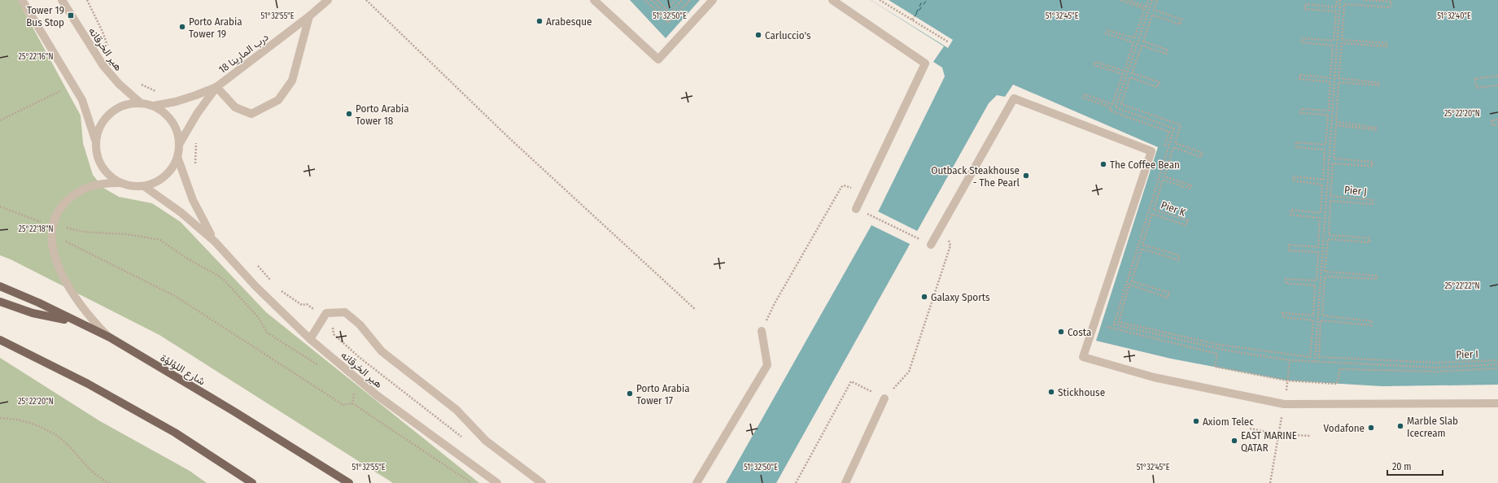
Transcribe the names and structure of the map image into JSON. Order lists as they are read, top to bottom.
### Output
{
  "streets": {
    "main road": ["شارع اللؤلؤة"],
    "street": ["هير الخرقانه", "درب المارينا 18"],
    "path": ["Pier J", "Pier K", "Pier I"]
  },
  "crossings": [
    ["هير الخرقانه", "درب المارينا 18"],
    ["Pier J", "Pier I"]
  ],
  "places": {
    "transit": ["Tower 19 Bus Stop"],
    "other": [
      "Arabesque",
      "Porto Arabia Tower 19",
      "Carluccio's",
      "Porto Arabia Tower 18",
      "The Coffee Bean",
      "Outback Steakhouse - The Pearl",
      "Galaxy Sports",
      "Costa",
      "Stickhouse",
      "Porto Arabia Tower 17",
      "Axiom Telec",
      "Marble Slab Icecream",
      "Vodafone",
      "EAST MARINE QATAR"
    ]
  },
  "scale_bar": "20 m",
  "coordinates": [
    "51°32'55\"E",
    "51°32'50\"E",
    "51°32'45\"E",
    "51°32'40\"E",
    "25°22'16\"N",
    "25°22'20\"N",
    "25°22'18\"N",
    "25°22'22\"N"
  ]
}
